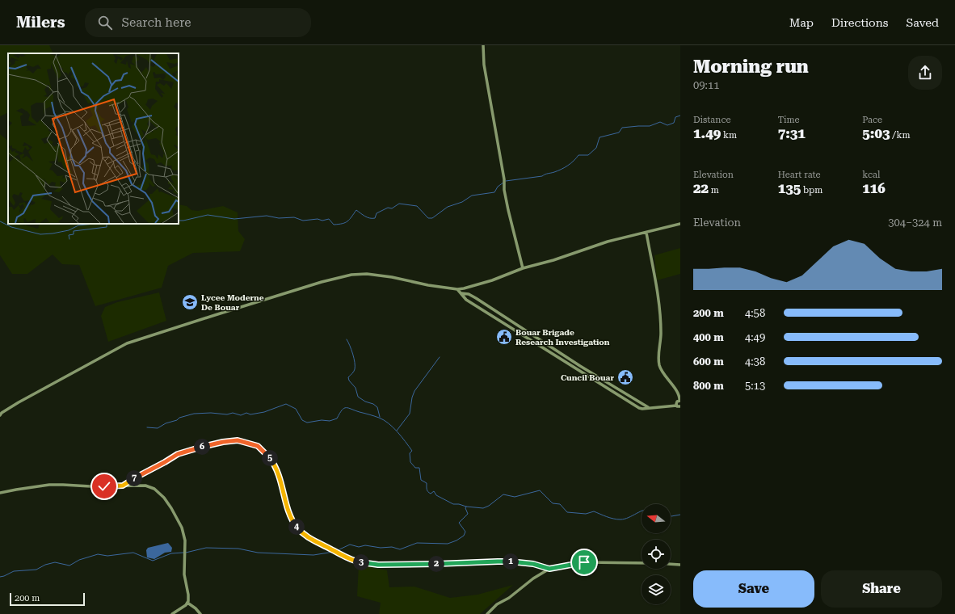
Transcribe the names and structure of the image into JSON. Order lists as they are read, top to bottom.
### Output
{
  "places": {
    "school or university": ["Lycee Moderne De Bouar"],
    "public building": ["Bouar Brigade Research Investigation", "Cuncil Bouar"]
  },
  "scale_bar": "200 m",
  "north": "left",
  "page": {
    "header": "Milers",
    "search": "Search here",
    "nav": ["Map", "Directions", "Saved"],
    "heading": ["Morning run", "09:11"],
    "stats": [
      ["Distance", "1.49 km"],
      ["Time", "7:31"],
      ["Pace", "5:03 /km"],
      ["Elevation", "22 m"],
      ["Heart rate", "135 bpm"],
      ["kcal", "116"]
    ],
    "chart": ["Elevation", "304–324 m"],
    "list": [
      {
        "name": "200 m",
        "note": "4:58"
      },
      {
        "name": "400 m",
        "note": "4:49"
      },
      {
        "name": "600 m",
        "note": "4:38"
      },
      {
        "name": "800 m",
        "note": "5:13"
      }
    ],
    "pins": [
      "6",
      "5",
      "7",
      "4",
      "1",
      "3",
      "2"
    ],
    "buttons": ["Save", "Share"],
    "scale": "200 m"
  }
}
